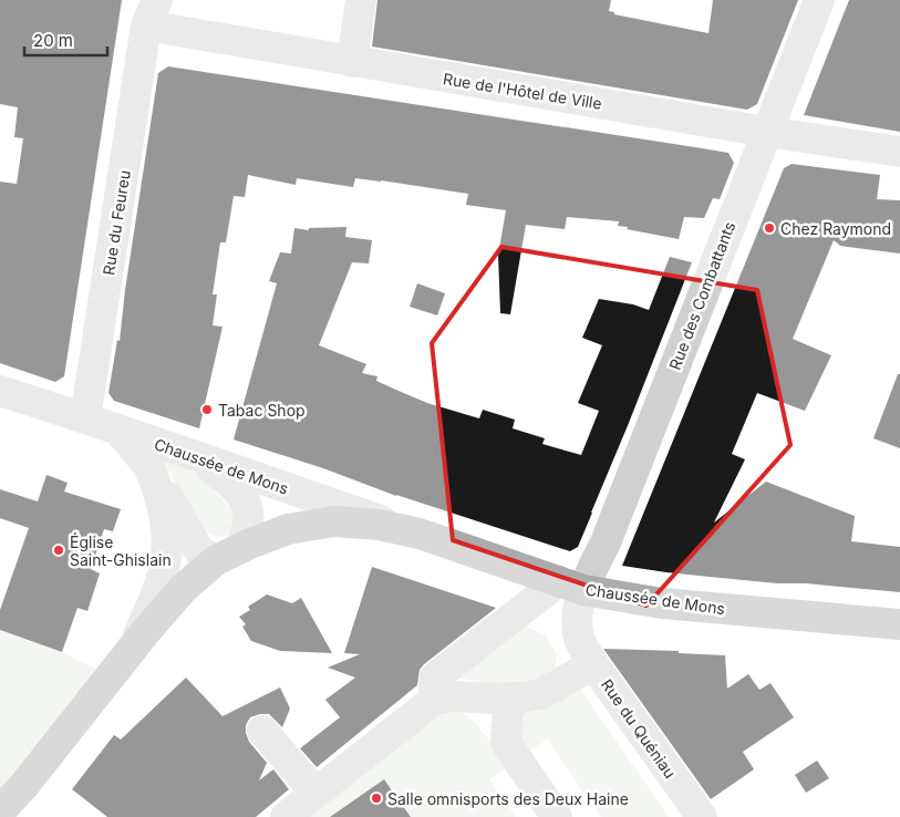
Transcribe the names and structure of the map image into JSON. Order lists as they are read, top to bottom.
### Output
{
  "streets": {
    "main road": ["Chaussée de Mons"],
    "street": [
      "Rue de l'Hôtel de Ville",
      "Rue du Feureu",
      "Rue des Combattants",
      "Rue du Quéniau"
    ]
  },
  "crossings": [
    ["Rue de l'Hôtel de Ville", "Rue du Feureu"],
    ["Rue de l'Hôtel de Ville", "Rue des Combattants"],
    ["Rue du Feureu", "Chaussée de Mons"],
    ["Rue des Combattants", "Chaussée de Mons"],
    ["Rue des Combattants", "Rue du Quéniau"]
  ],
  "places": [
    "Chez Raymond",
    "Tabac Shop",
    "Église Saint-Ghislain",
    "Salle omnisports des Deux Haine"
  ],
  "scale_bar": "20 m"
}
